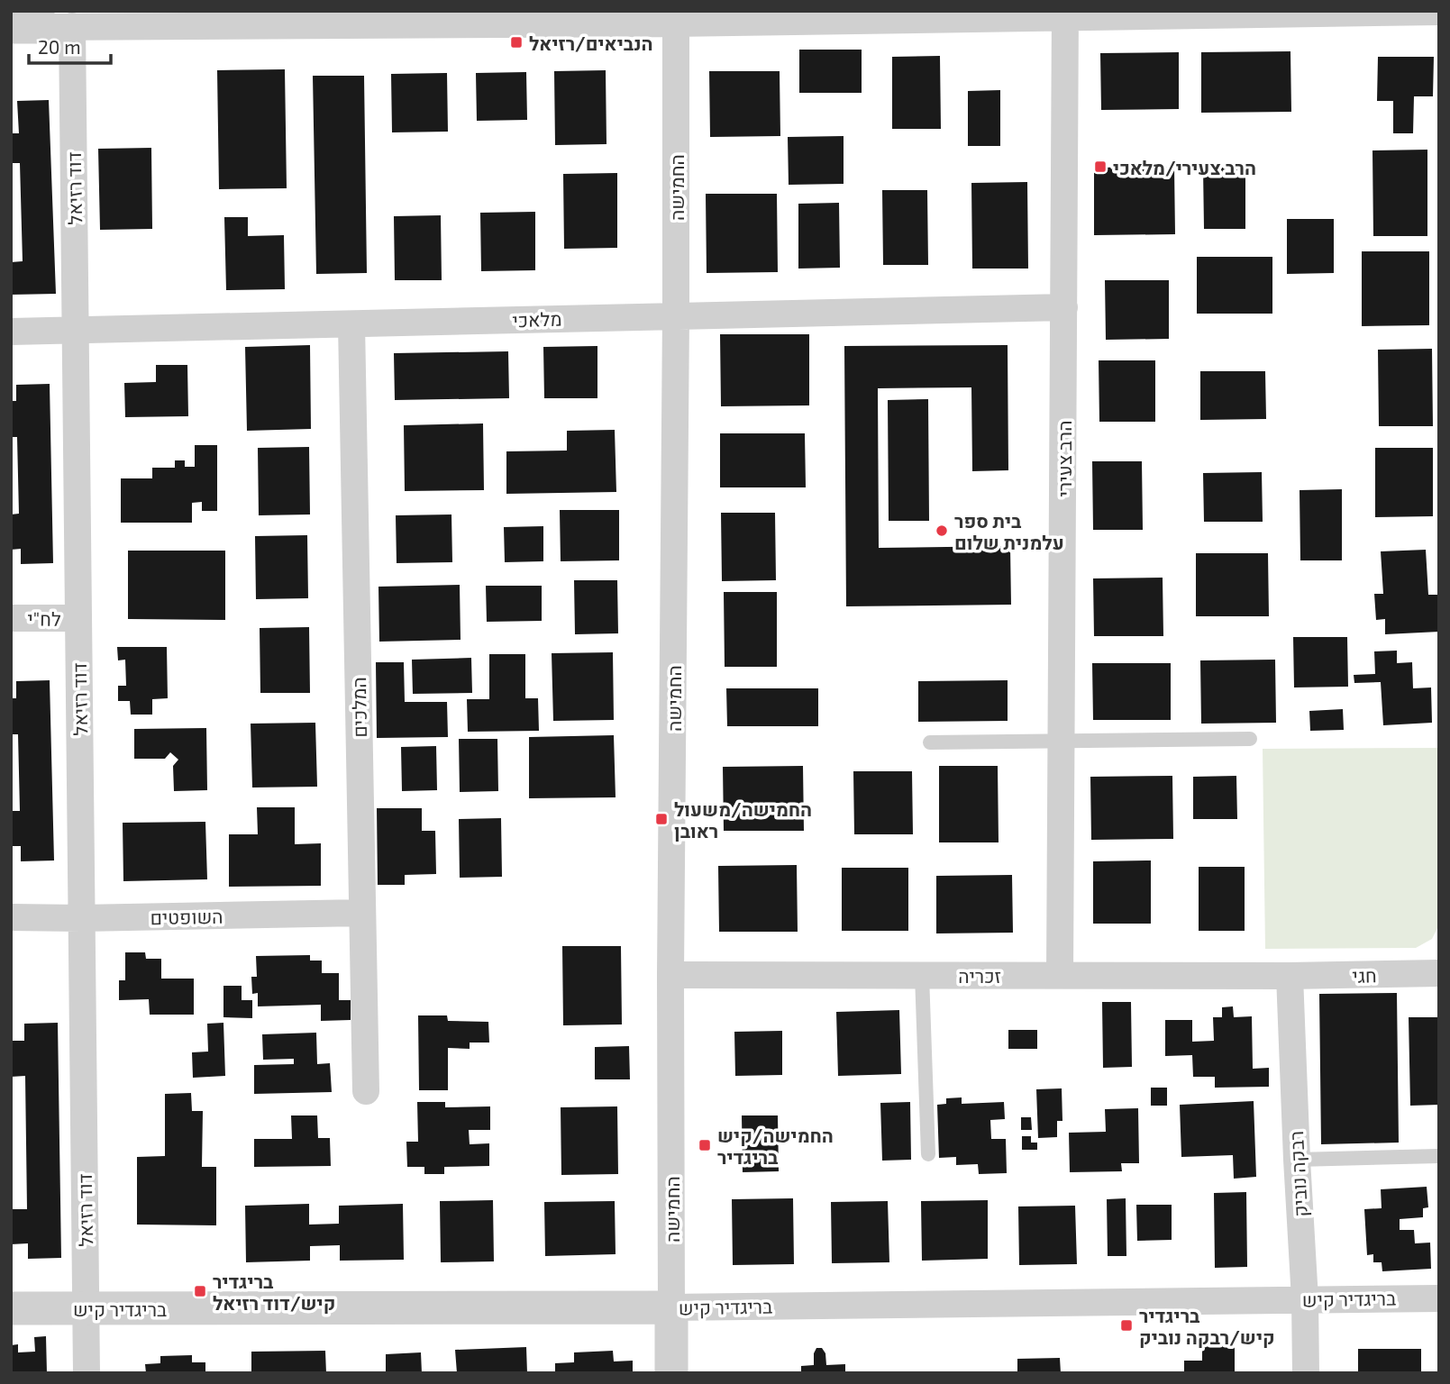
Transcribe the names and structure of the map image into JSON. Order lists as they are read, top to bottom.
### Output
{
  "streets": {
    "street": [
      "החמישה",
      "דוד רזיאל",
      "מלאכי",
      "הרב צעירי",
      "לח\"י",
      "המלכים",
      "השופטים",
      "זכריה",
      "חגי",
      "רבקה נוביק",
      "בריגדיר קיש"
    ]
  },
  "crossings": [
    ["החמישה", "מלאכי"],
    ["החמישה", "זכריה"],
    ["החמישה", "בריגדיר קיש"],
    ["דוד רזיאל", "מלאכי"],
    ["דוד רזיאל", "לח\"י"],
    ["דוד רזיאל", "השופטים"],
    ["דוד רזיאל", "בריגדיר קיש"],
    ["מלאכי", "הרב צעירי"],
    ["מלאכי", "המלכים"],
    ["הרב צעירי", "זכריה"],
    ["המלכים", "השופטים"],
    ["זכריה", "חגי"],
    ["זכריה", "רבקה נוביק"],
    ["חגי", "רבקה נוביק"],
    ["רבקה נוביק", "בריגדיר קיש"]
  ],
  "places": {
    "transit": [
      "הנביאים/רזיאל",
      "הרב צעירי/מלאכי",
      "החמישה/משעול ראובן",
      "החמישה/קיש בריגדיר",
      "בריגדיר קיש/דוד רזיאל",
      "בריגדיר קיש/רבקה נוביק"
    ],
    "other": ["בית ספר עלמנית שלום"]
  },
  "scale_bar": "20 m"
}
